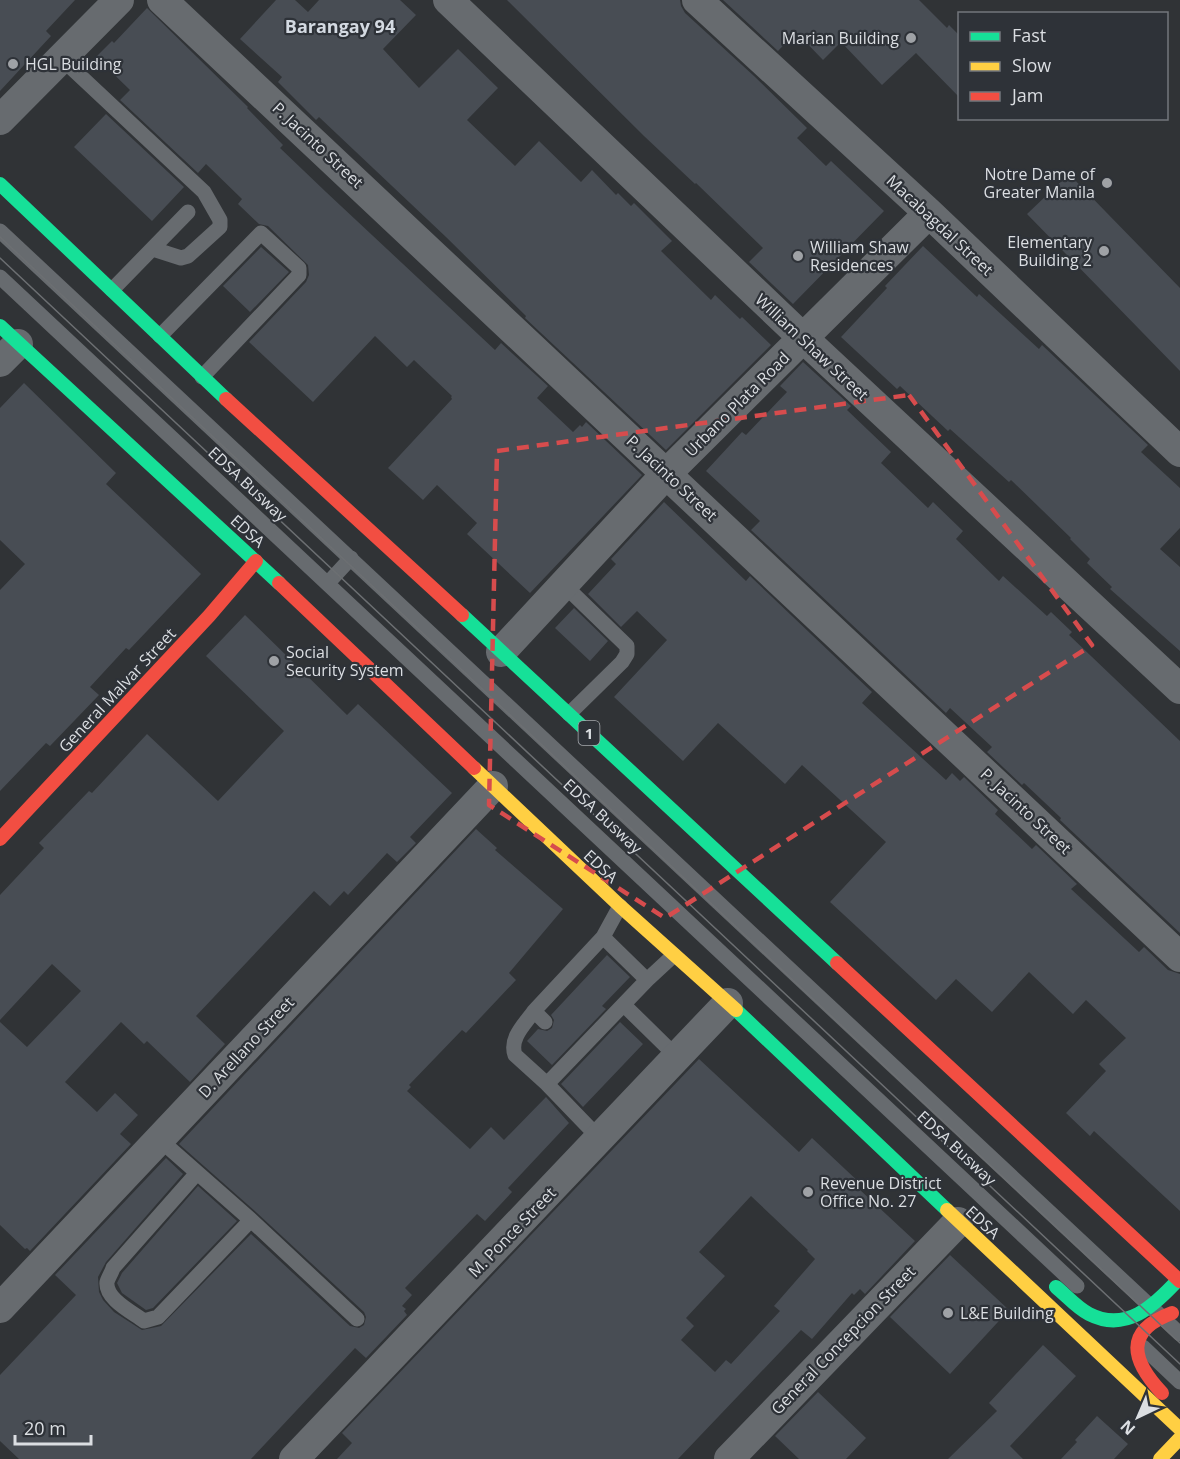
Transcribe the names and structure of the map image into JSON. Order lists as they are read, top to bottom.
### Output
{
  "streets": {
    "main road": ["EDSA", "General Malvar Street", "1"],
    "street": [
      "P. Jacinto Street",
      "Macabagdal Street",
      "William Shaw Street",
      "Urbano Plata Road",
      "D. Arellano Street",
      "M. Ponce Street",
      "General Concepcion Street"
    ],
    "lane": ["EDSA Busway"]
  },
  "crossings": [
    ["P. Jacinto Street", "Urbano Plata Road"],
    ["Macabagdal Street", "Urbano Plata Road"],
    ["William Shaw Street", "Urbano Plata Road"],
    ["Urbano Plata Road", "1"],
    ["EDSA", "General Malvar Street"],
    ["EDSA", "D. Arellano Street"],
    ["EDSA", "M. Ponce Street"],
    ["EDSA", "General Concepcion Street"]
  ],
  "districts": ["Barangay 94"],
  "places": [
    "Marian Building",
    "HGL Building",
    "Notre Dame of Greater Manila",
    "Elementary Building 2",
    "William Shaw Residences",
    "Social Security System",
    "Revenue District Office No. 27",
    "L&E Building"
  ],
  "legend": ["Fast", "Slow", "Jam"],
  "scale_bar": "20 m",
  "north": "bottom left"
}
